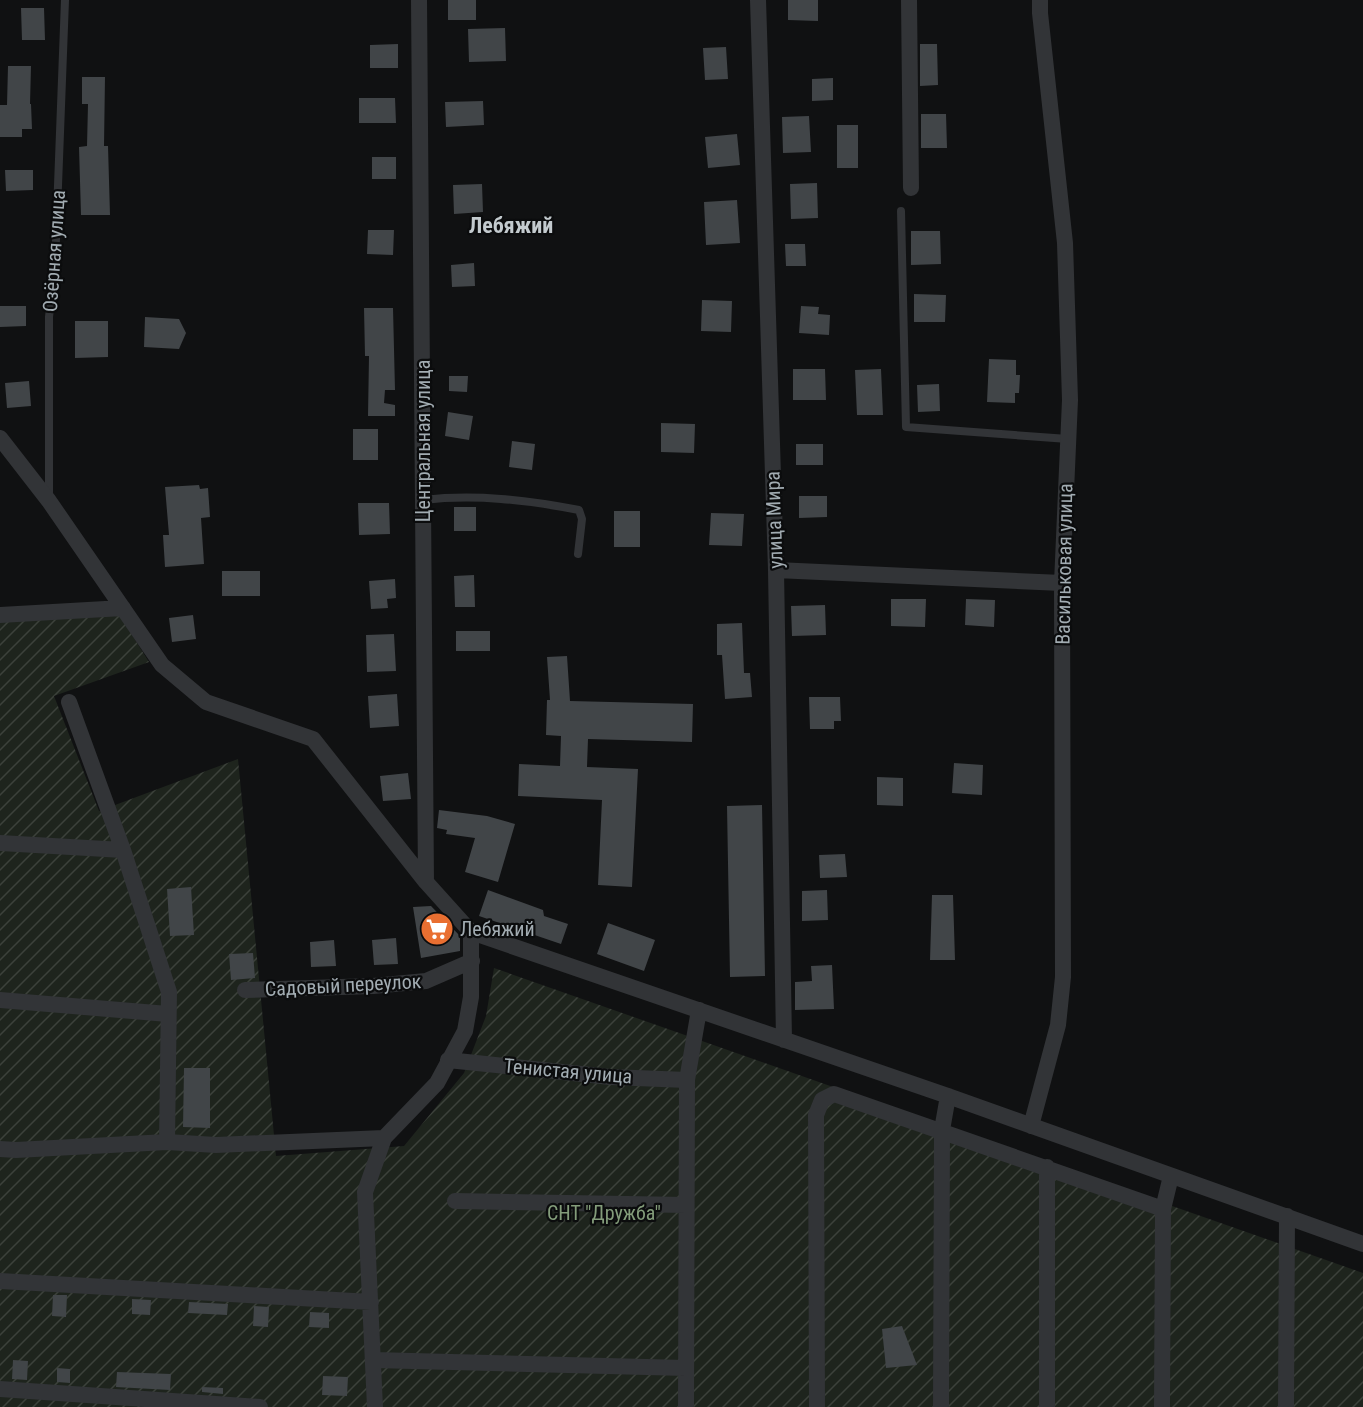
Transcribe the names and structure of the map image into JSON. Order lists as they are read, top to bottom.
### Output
{
  "streets": {
    "street": [
      "Центральная улица",
      "улица Мира",
      "Васильковая улица",
      "Садовый переулок",
      "Тенистая улица"
    ],
    "lane": ["Озёрная улица"]
  },
  "districts": ["Лебяжий"],
  "parks": ["СНТ \"Дружба\""],
  "places": {
    "supermarket": ["Лебяжий"]
  }
}
